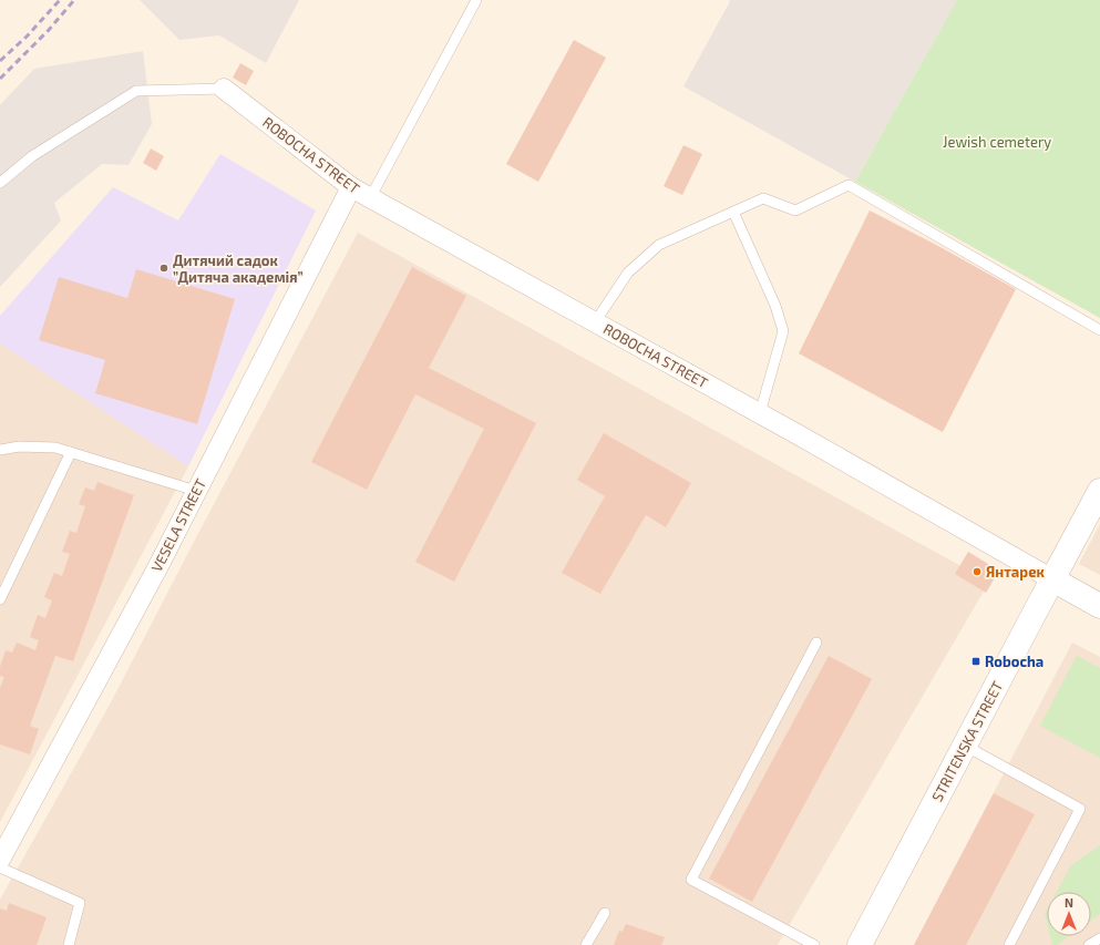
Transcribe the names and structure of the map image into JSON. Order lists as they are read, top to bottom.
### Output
{
  "streets": {
    "main road": ["ROBOCHA STREET", "STRITENSKA STREET"],
    "street": ["VESELA STREET"]
  },
  "crossings": [
    ["ROBOCHA STREET", "VESELA STREET"],
    ["ROBOCHA STREET", "STRITENSKA STREET"]
  ],
  "parks": ["Jewish cemetery"],
  "places": {
    "other": ["Дитячий садок ”Дитяча академія”", "Янтарек"],
    "transit": ["Robocha"]
  },
  "north": "top"
}
